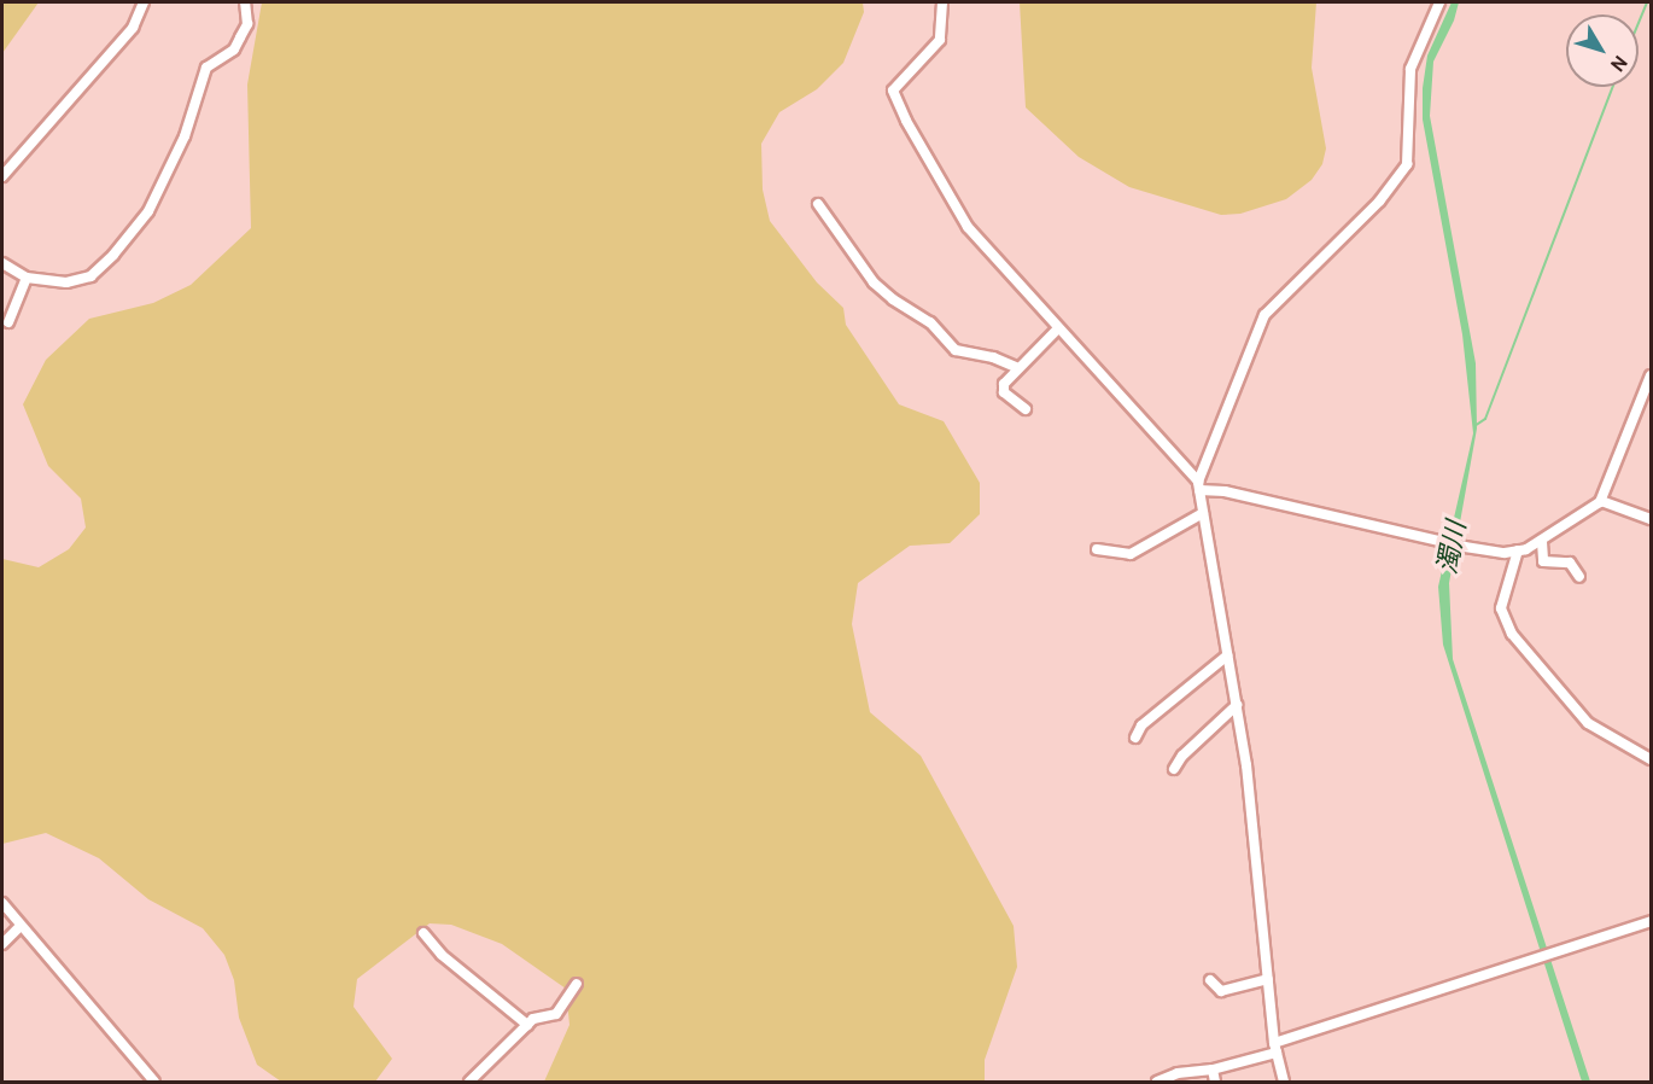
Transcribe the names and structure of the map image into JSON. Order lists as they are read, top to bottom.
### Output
{
  "water": ["濁川"],
  "north": "bottom right"
}
